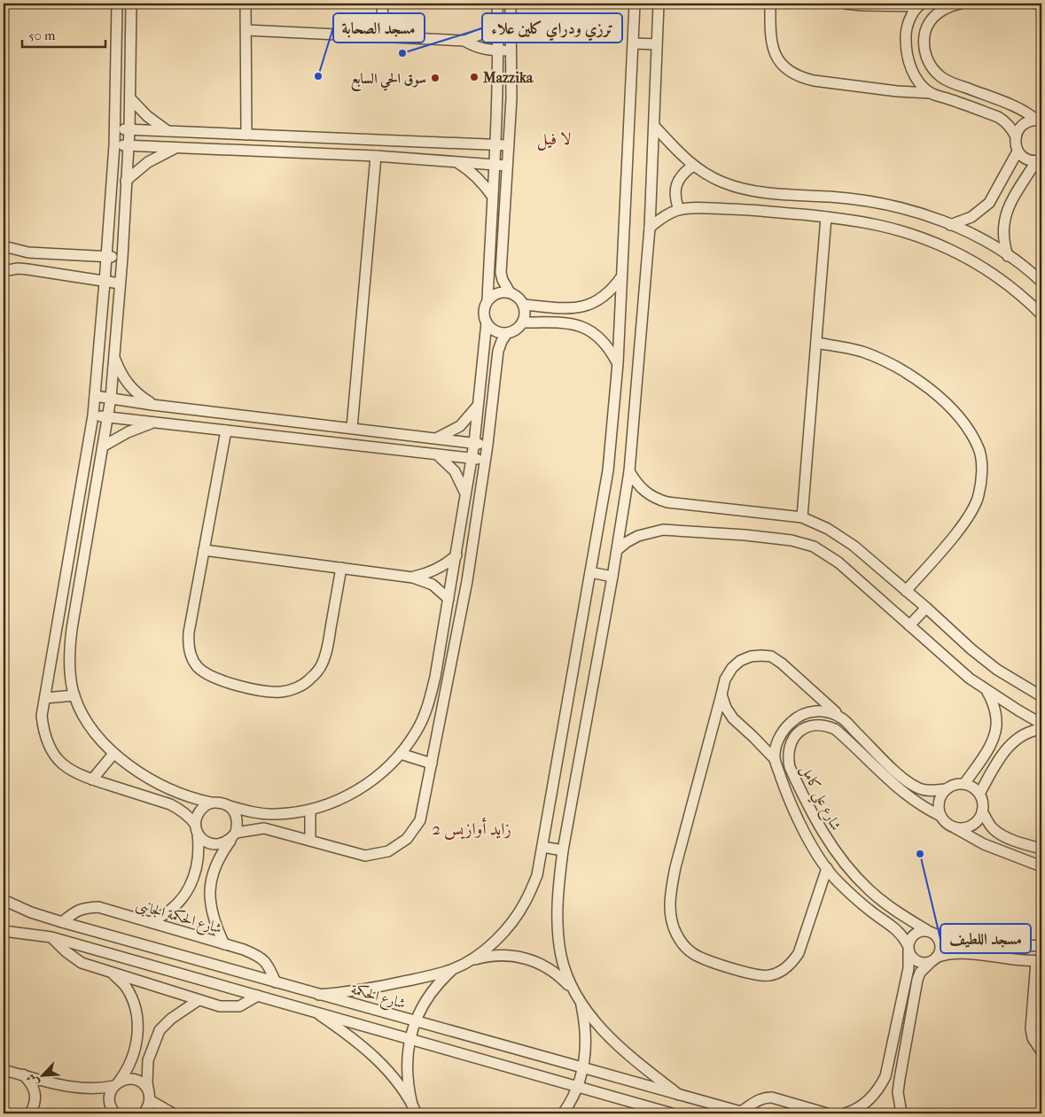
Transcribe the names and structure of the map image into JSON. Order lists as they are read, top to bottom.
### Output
{
  "streets": {
    "street": ["شارع علي كامل", "شارع الحكمة الجانبى", "شارع الحكمة"]
  },
  "crossings": [
    ["شارع الحكمة الجانبى", "شارع الحكمة"]
  ],
  "districts": ["لا فيل", "زايد أوازيس 2"],
  "places": [
    "ترزي ودراي كلين علاء",
    "مسجد الصحابة",
    "Mazzika",
    "سوق الحي السابع",
    "مسجد اللطيف"
  ],
  "scale_bar": "50 m",
  "north": "bottom left"
}
